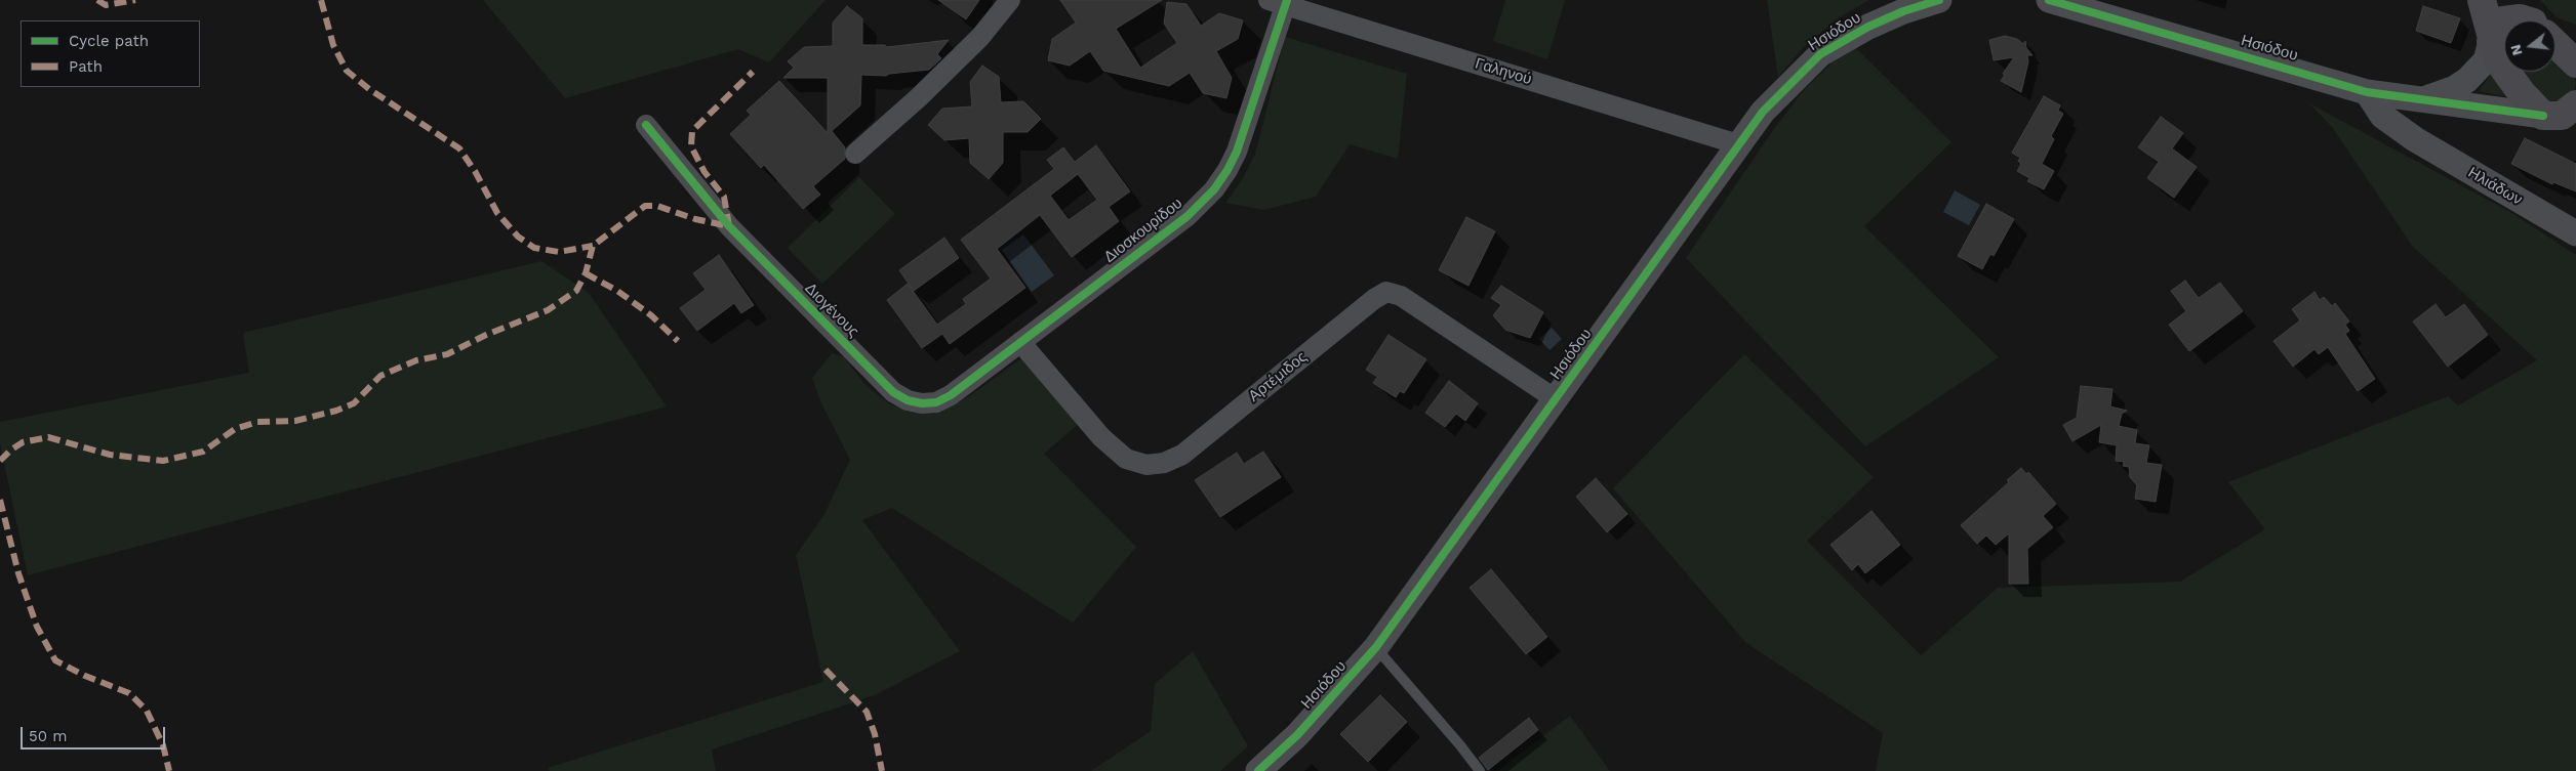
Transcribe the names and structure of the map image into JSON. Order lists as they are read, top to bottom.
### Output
{
  "streets": {
    "street": [
      "Ησιόδου",
      "Γαληνού",
      "Ηλιάδων",
      "Διοσκουρίδου",
      "Διογένους",
      "Αρτέμιδος"
    ]
  },
  "crossings": [
    ["Ησιόδου", "Γαληνού"],
    ["Ησιόδου", "Ηλιάδων"],
    ["Ησιόδου", "Αρτέμιδος"],
    ["Γαληνού", "Διοσκουρίδου"],
    ["Διοσκουρίδου", "Διογένους"],
    ["Διοσκουρίδου", "Αρτέμιδος"]
  ],
  "legend": ["Cycle path", "Path"],
  "scale_bar": "50 m",
  "north": "left"
}
